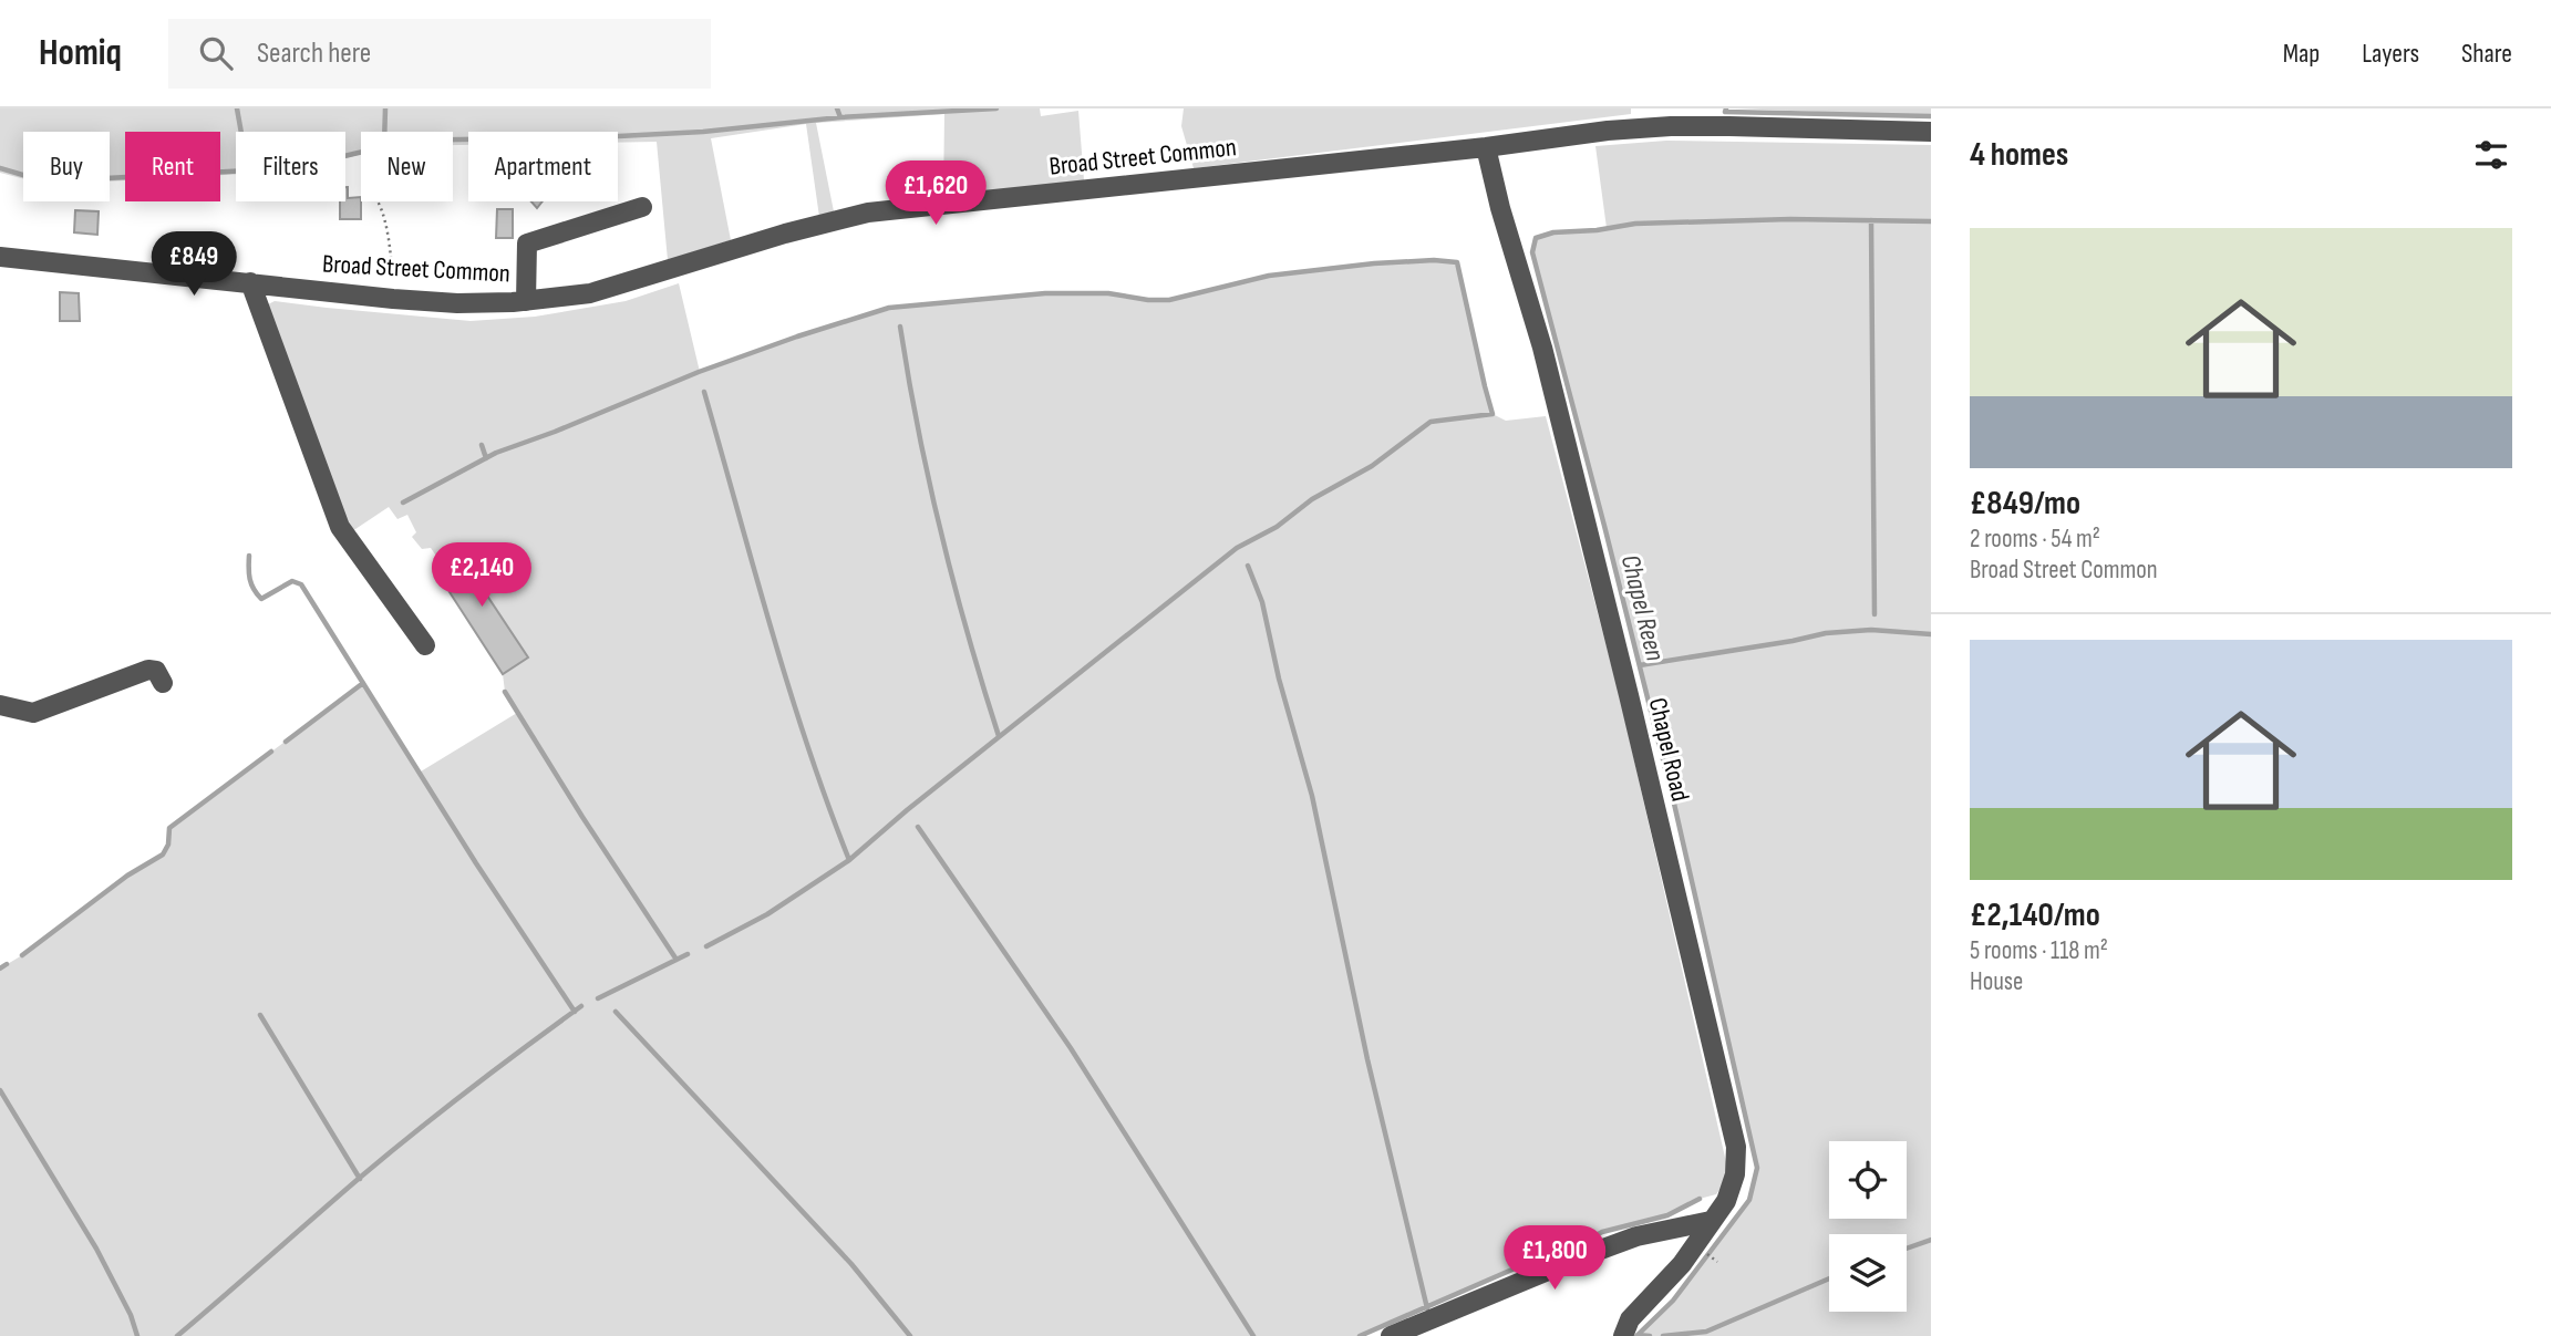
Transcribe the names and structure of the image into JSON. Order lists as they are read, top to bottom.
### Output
{
  "streets": {
    "street": ["Broad Street Common", "Chapel Road"]
  },
  "crossings": [
    ["Broad Street Common", "Chapel Road"]
  ],
  "water": ["Chapel Reen"],
  "page": {
    "header": "Homiq",
    "search": "Search here",
    "nav": ["Map", "Layers", "Share"],
    "heading": "4 homes",
    "chip": [
      "Buy",
      "Rent",
      "Filters",
      "New",
      "Apartment"
    ],
    "price": [
      "£1,620",
      "£849",
      "£2,140",
      "£1,800"
    ],
    "list": [
      {
        "name": "£849/mo",
        "note": "2 rooms · 54 m² · Broad Street Common"
      },
      {
        "name": "£2,140/mo",
        "note": "5 rooms · 118 m² · House"
      }
    ]
  }
}
